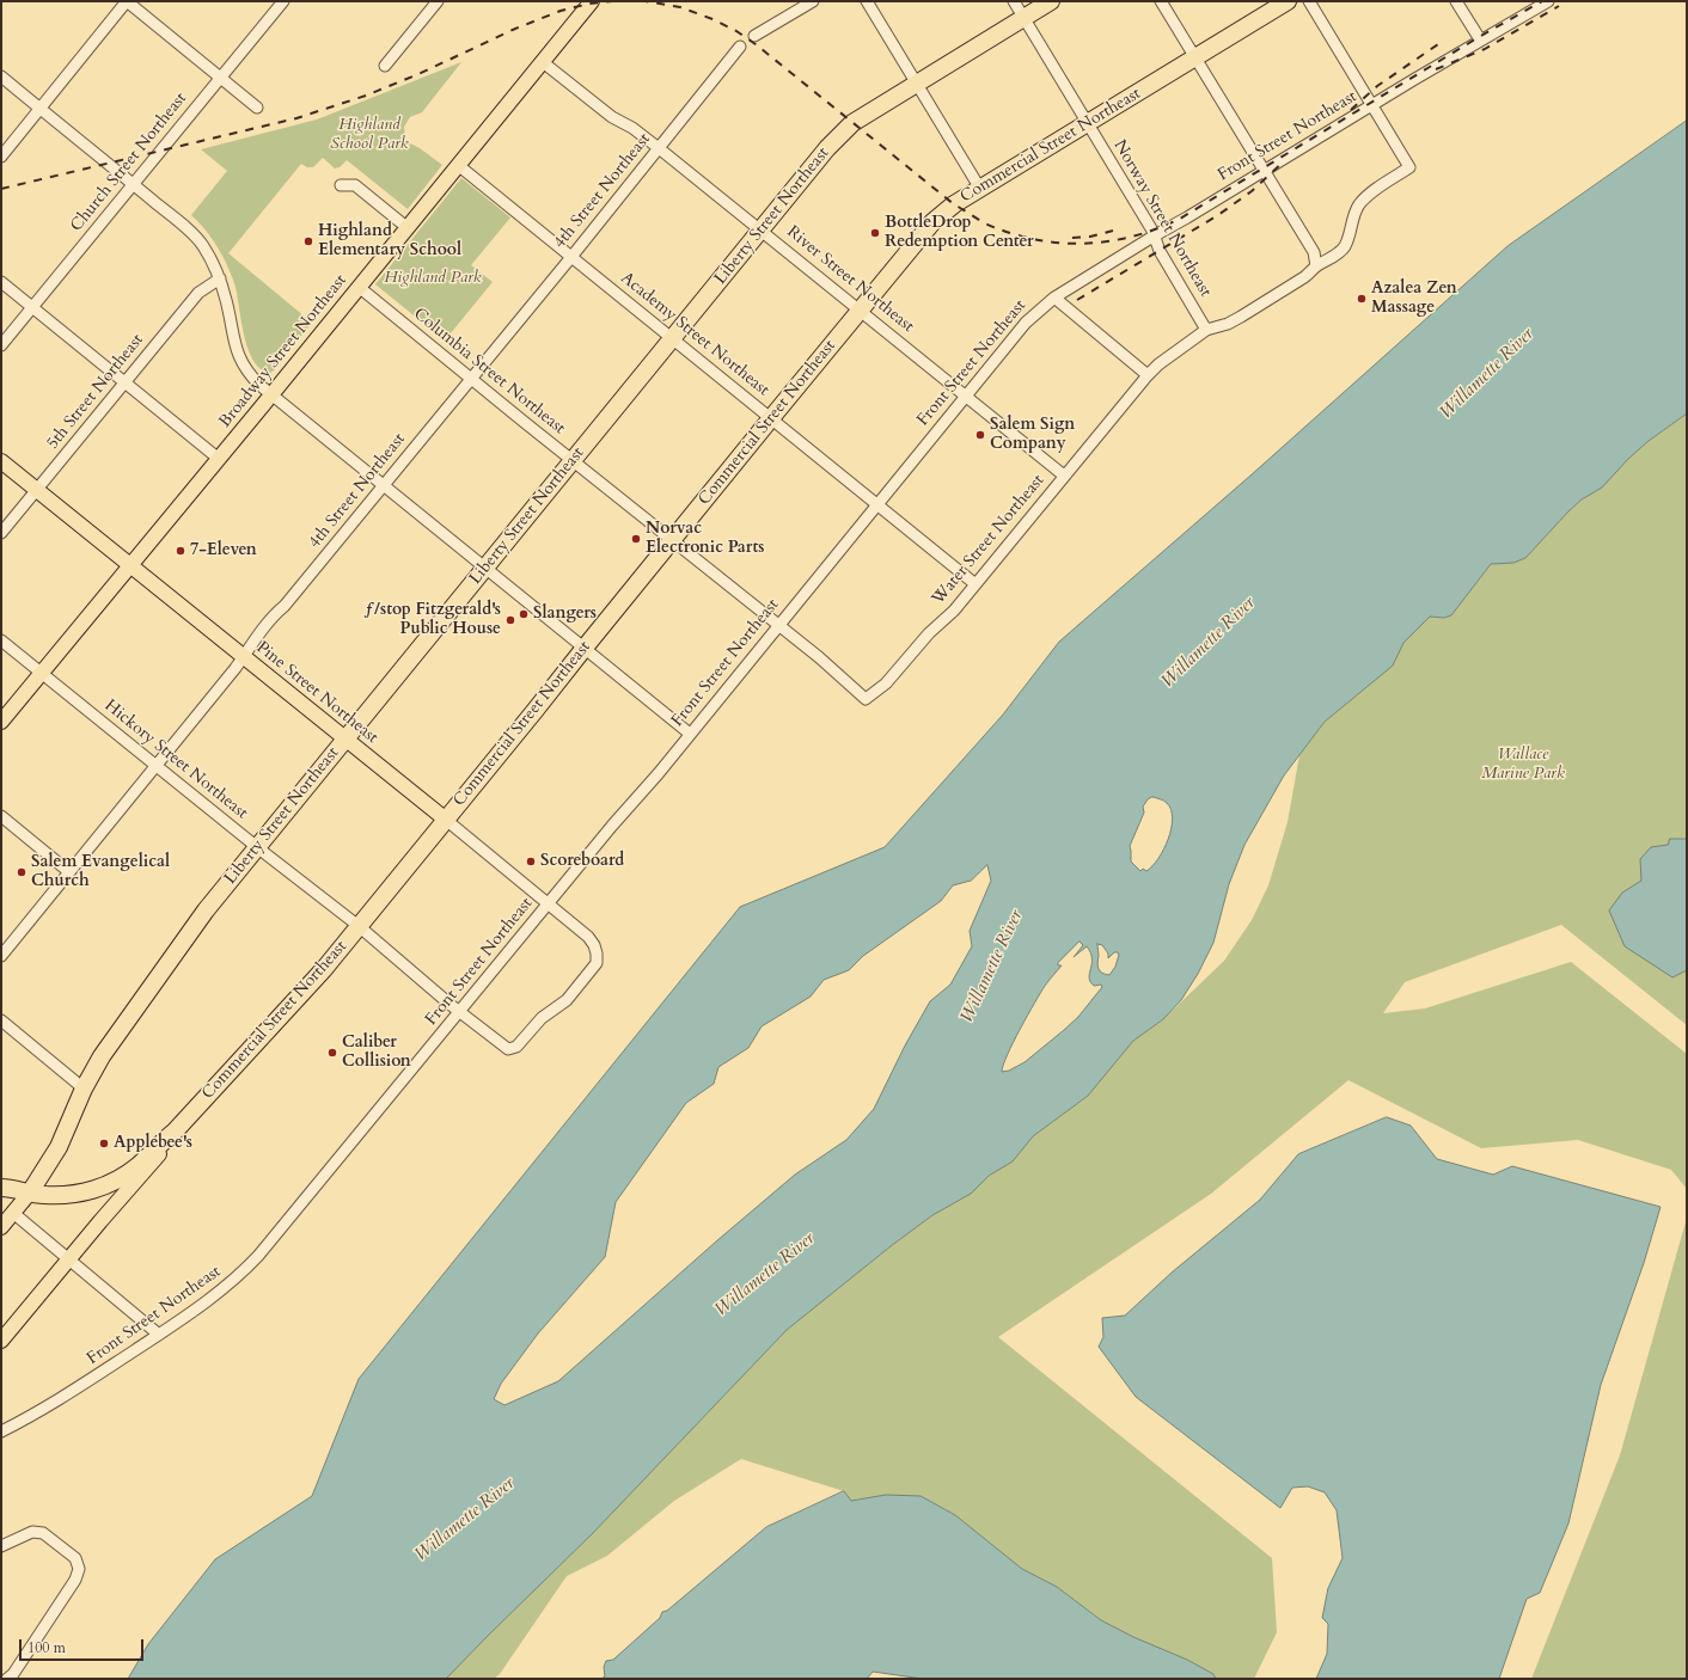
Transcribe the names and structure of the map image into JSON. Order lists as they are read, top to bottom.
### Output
{
  "streets": {
    "highway": ["Commercial Street Northeast", "Liberty Street Northeast"],
    "main road": ["Broadway Street Northeast", "Pine Street Northeast"],
    "street": [
      "Front Street Northeast",
      "Church Street Northeast",
      "4th Street Northeast",
      "Norway Street Northeast",
      "River Street Northeast",
      "Academy Street Northeast",
      "Columbia Street Northeast",
      "5th Street Northeast",
      "Water Street Northeast",
      "Hickory Street Northeast"
    ]
  },
  "crossings": [
    ["Front Street Northeast", "Norway Street Northeast"],
    ["Front Street Northeast", "River Street Northeast"],
    ["Front Street Northeast", "Academy Street Northeast"],
    ["Front Street Northeast", "Columbia Street Northeast"],
    ["Front Street Northeast", "Water Street Northeast"],
    ["Front Street Northeast", "Pine Street Northeast"],
    ["Front Street Northeast", "Hickory Street Northeast"],
    ["Commercial Street Northeast", "Norway Street Northeast"],
    ["Commercial Street Northeast", "River Street Northeast"],
    ["Commercial Street Northeast", "Academy Street Northeast"],
    ["Commercial Street Northeast", "Columbia Street Northeast"],
    ["Commercial Street Northeast", "Pine Street Northeast"],
    ["Commercial Street Northeast", "Hickory Street Northeast"],
    ["4th Street Northeast", "River Street Northeast"],
    ["4th Street Northeast", "Academy Street Northeast"],
    ["4th Street Northeast", "Columbia Street Northeast"],
    ["4th Street Northeast", "Pine Street Northeast"],
    ["4th Street Northeast", "Hickory Street Northeast"],
    ["Liberty Street Northeast", "Norway Street Northeast"],
    ["Liberty Street Northeast", "River Street Northeast"],
    ["Liberty Street Northeast", "Academy Street Northeast"],
    ["Liberty Street Northeast", "Columbia Street Northeast"],
    ["Liberty Street Northeast", "Pine Street Northeast"],
    ["Liberty Street Northeast", "Hickory Street Northeast"],
    ["Norway Street Northeast", "Water Street Northeast"],
    ["River Street Northeast", "Broadway Street Northeast"],
    ["River Street Northeast", "Water Street Northeast"],
    ["Academy Street Northeast", "Broadway Street Northeast"],
    ["Academy Street Northeast", "Water Street Northeast"],
    ["Broadway Street Northeast", "Columbia Street Northeast"],
    ["Broadway Street Northeast", "Pine Street Northeast"],
    ["Broadway Street Northeast", "Hickory Street Northeast"],
    ["Columbia Street Northeast", "Water Street Northeast"],
    ["5th Street Northeast", "Pine Street Northeast"],
    ["Pine Street Northeast", "Hickory Street Northeast"]
  ],
  "water": ["Willamette River"],
  "parks": ["Highland School Park", "Highland Park", "Wallace Marine Park"],
  "places": [
    "BottleDrop Redemption Center",
    "Highland Elementary School",
    "Azalea Zen Massage",
    "Salem Sign Company",
    "Norvac Electronic Parts",
    "7-Eleven",
    "Slangers",
    "ƒ/stop Fitzgerald's Public House",
    "Scoreboard",
    "Salem Evangelical Church",
    "Caliber Collision",
    "Applebee's"
  ],
  "scale_bar": "100 m"
}
